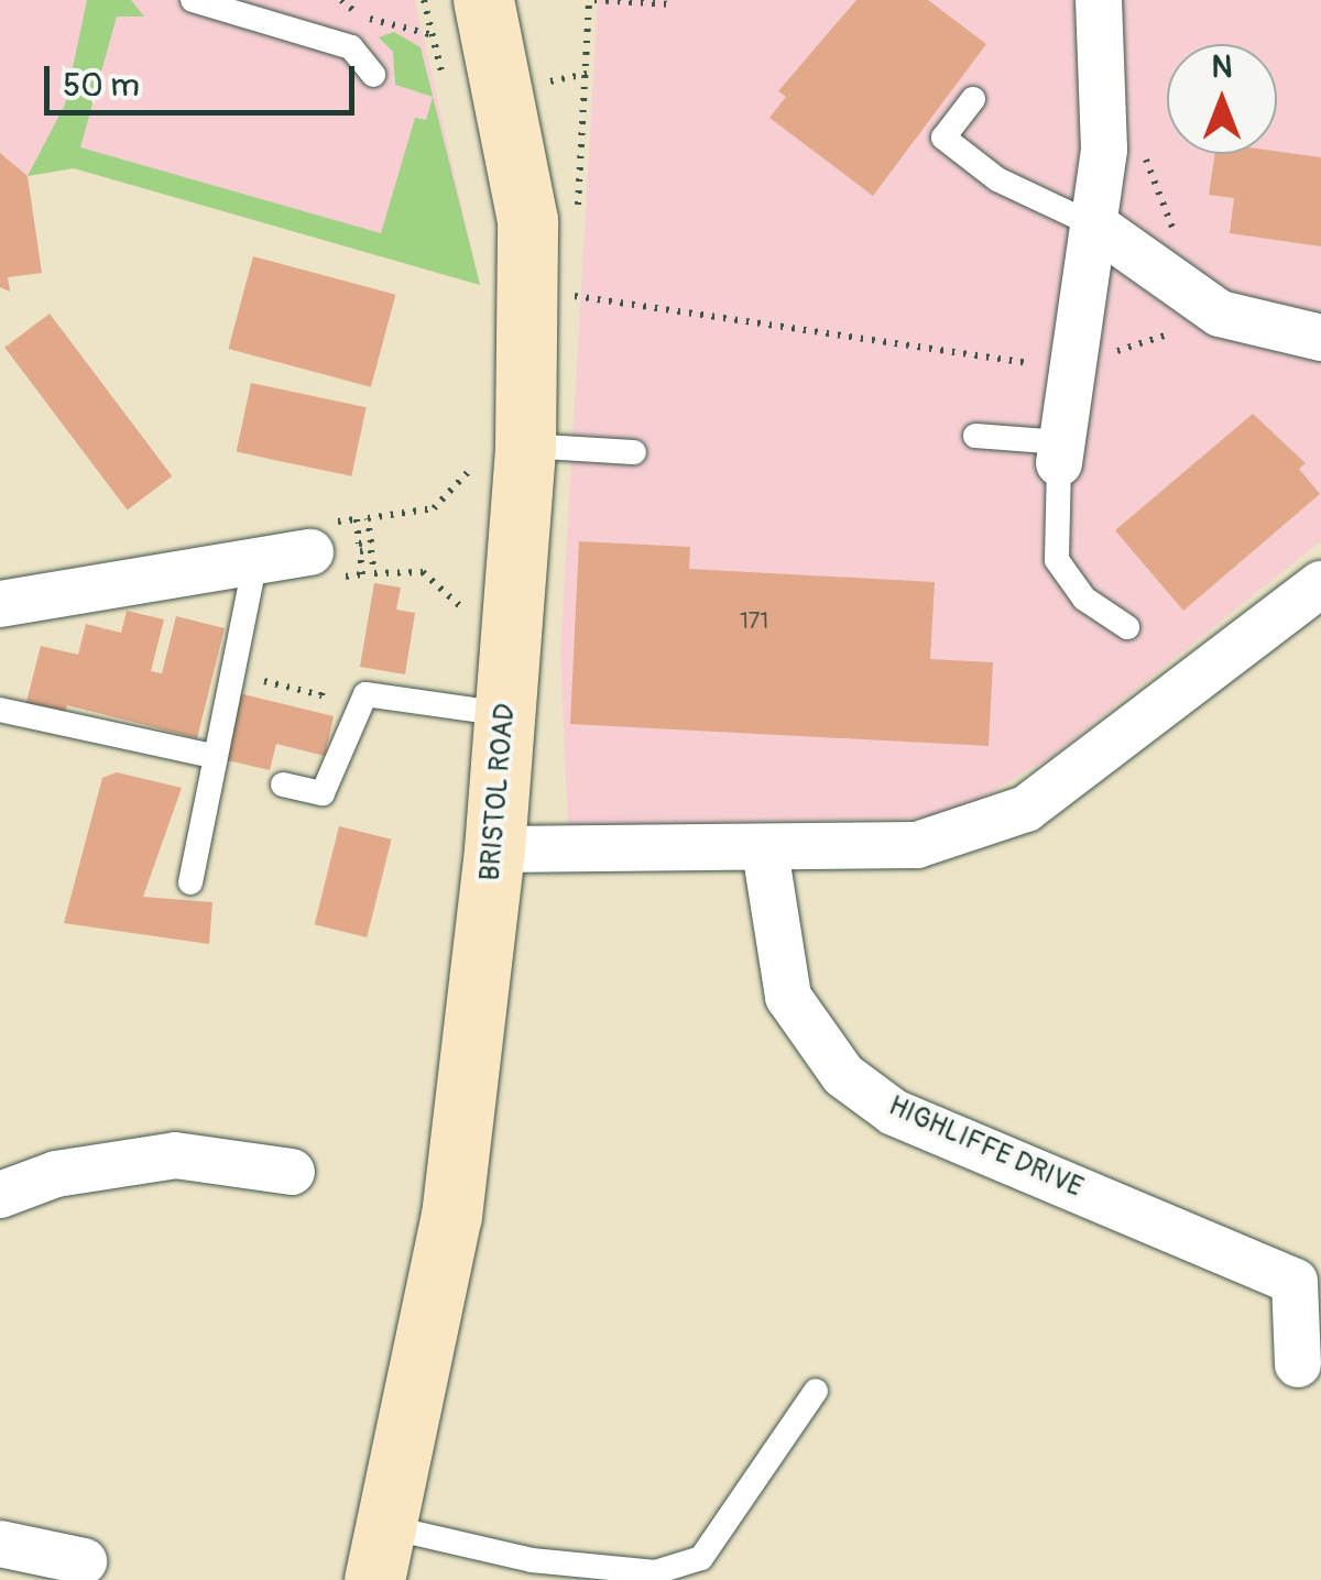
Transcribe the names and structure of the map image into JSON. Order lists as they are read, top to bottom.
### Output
{
  "streets": {
    "main road": ["BRISTOL ROAD"],
    "street": ["HIGHLIFFE DRIVE"]
  },
  "house_numbers": ["171"],
  "scale_bar": "50 m",
  "north": "top"
}
